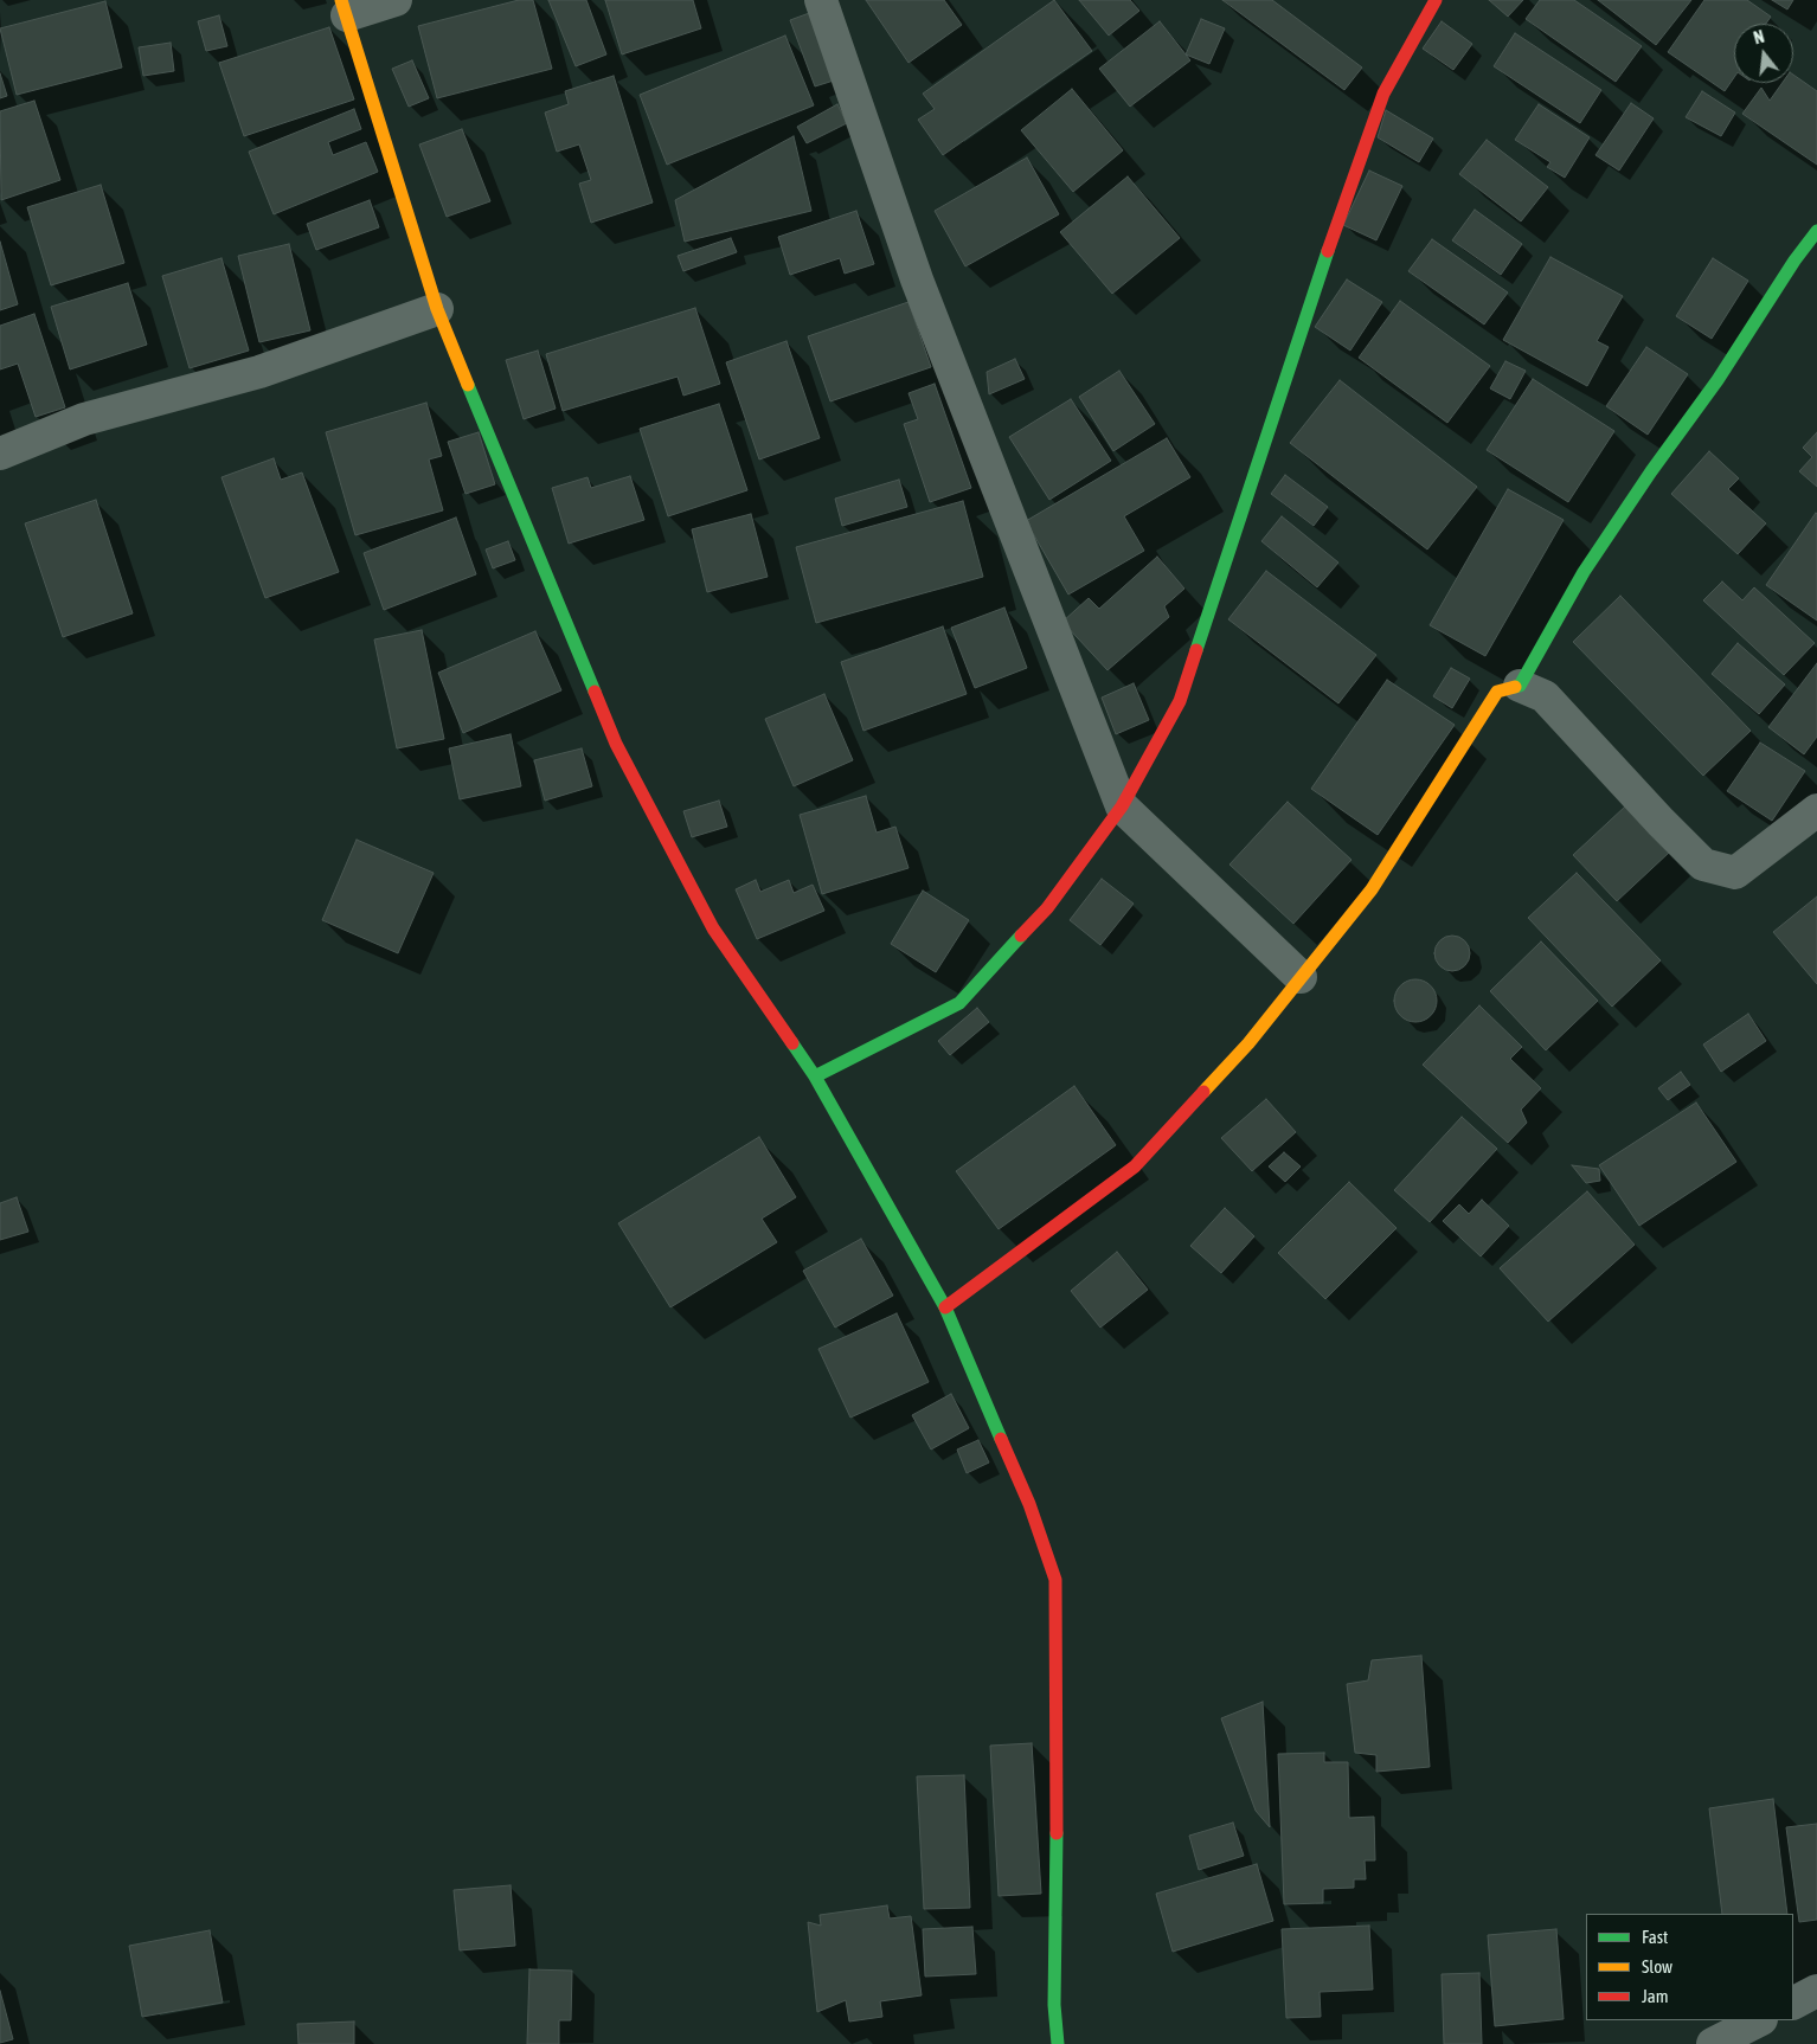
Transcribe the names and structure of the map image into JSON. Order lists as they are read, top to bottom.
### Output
{
  "legend": ["Fast", "Slow", "Jam"],
  "north": "top"
}
